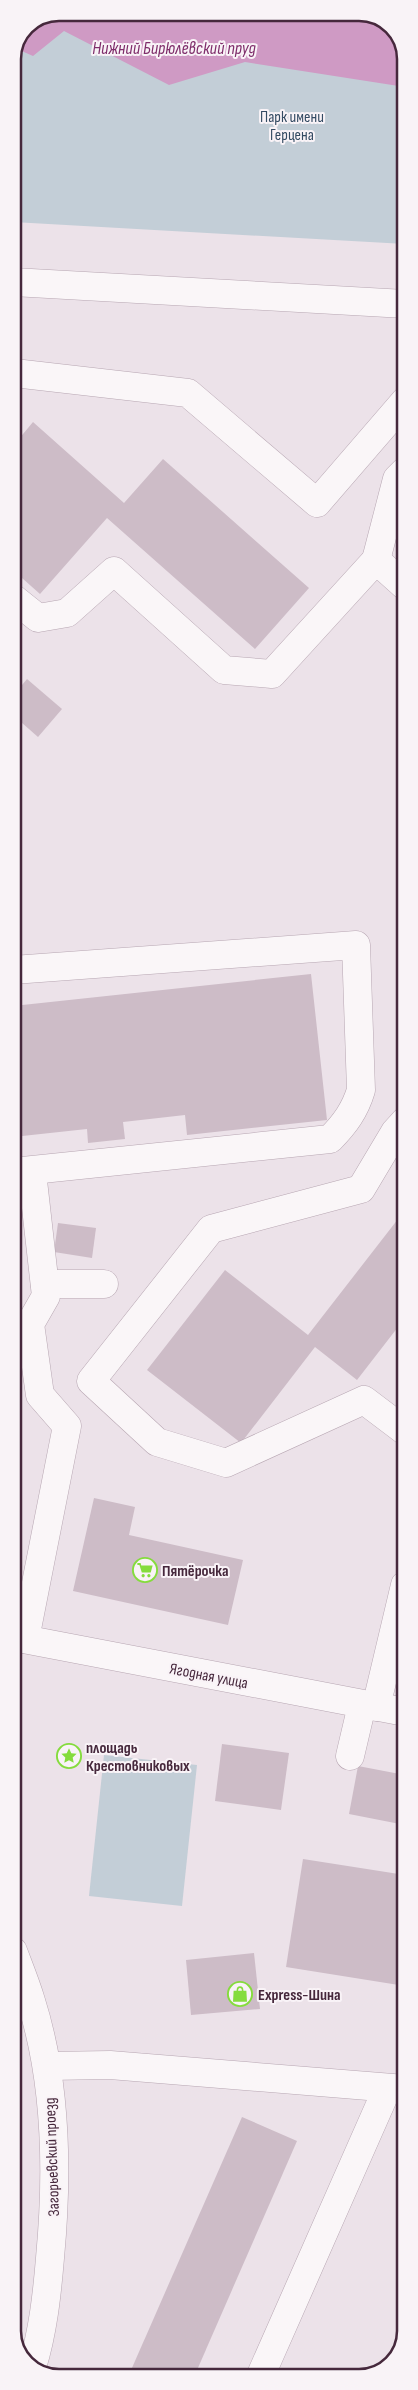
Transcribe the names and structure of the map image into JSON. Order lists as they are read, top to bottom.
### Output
{
  "streets": {
    "street": ["Ягодная улица", "Загорьевский проезд"]
  },
  "water": ["Нижний Бирюлёвский пруд"],
  "parks": ["Парк имени Герцена"],
  "places": {
    "supermarket": ["Пятёрочка"],
    "place": ["площадь Крестовниковых"],
    "shop": ["Express-Шина"]
  }
}
